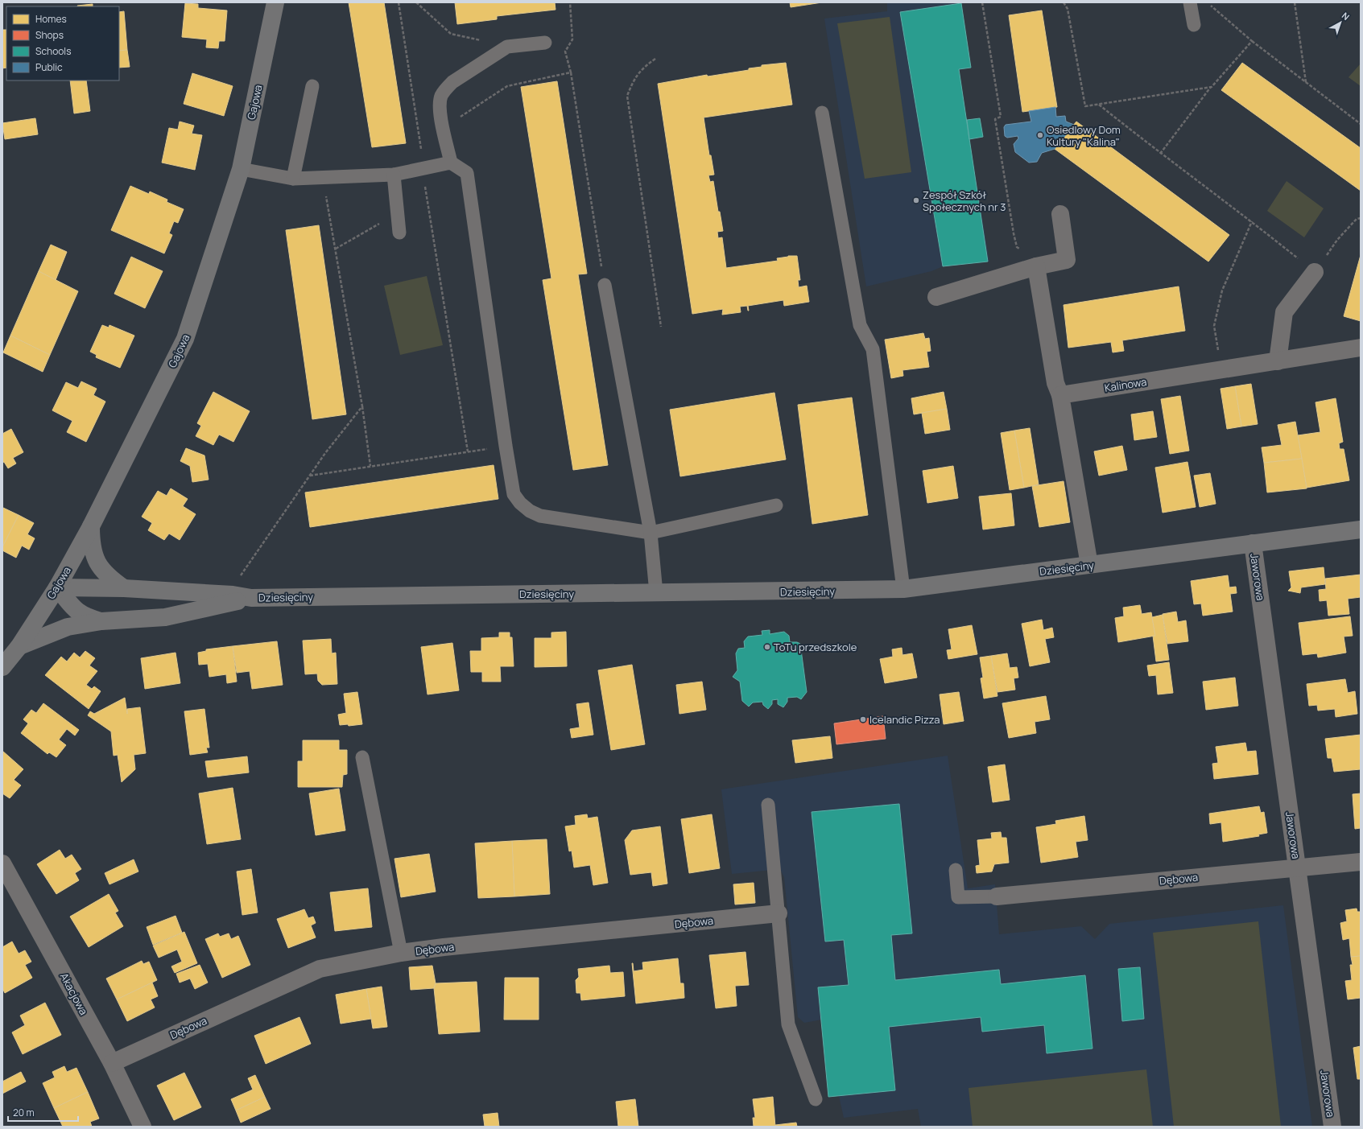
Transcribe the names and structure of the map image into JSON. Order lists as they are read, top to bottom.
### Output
{
  "streets": {
    "street": [
      "Gajowa",
      "Kalinowa",
      "Dziesięciny",
      "Jaworowa",
      "Dębowa",
      "Akacjowa"
    ]
  },
  "crossings": [
    ["Gajowa", "Dziesięciny"],
    ["Dziesięciny", "Jaworowa"],
    ["Jaworowa", "Dębowa"],
    ["Dębowa", "Akacjowa"]
  ],
  "places": [
    "Osiedlowy Dom Kultury \"Kalina\"",
    "Zespół Szkół Społecznych nr 3",
    "ToTu przedszkole",
    "Icelandic Pizza"
  ],
  "legend": [
    "Homes",
    "Shops",
    "Schools",
    "Public"
  ],
  "scale_bar": "20 m",
  "north": "top right"
}
